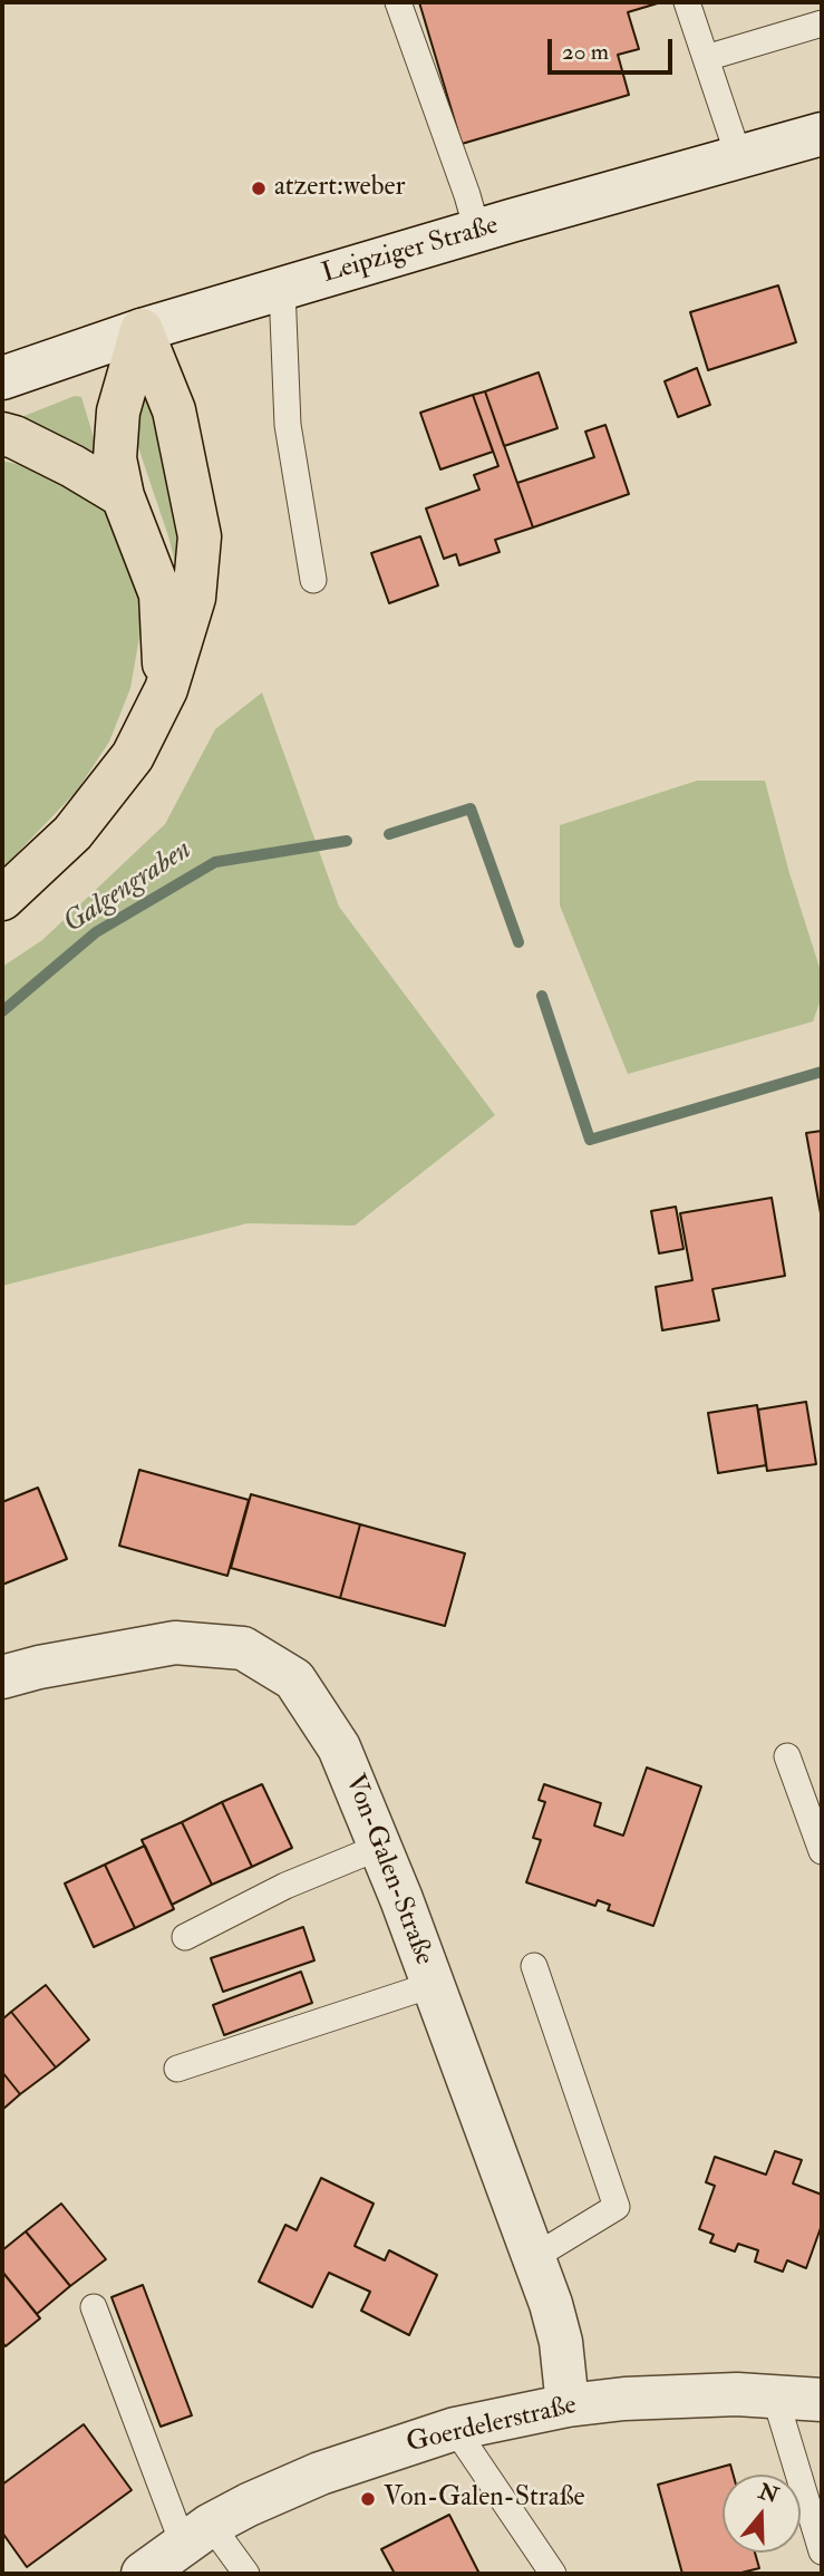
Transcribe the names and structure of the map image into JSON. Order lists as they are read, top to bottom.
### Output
{
  "streets": {
    "street": ["Leipziger Straße", "Von-Galen-Straße", "Goerdelerstraße"]
  },
  "crossings": [
    ["Von-Galen-Straße", "Goerdelerstraße"]
  ],
  "water": ["Galgengraben"],
  "places": ["atzert:weber", "Von-Galen-Straße"],
  "scale_bar": "20 m",
  "north": "top"
}
